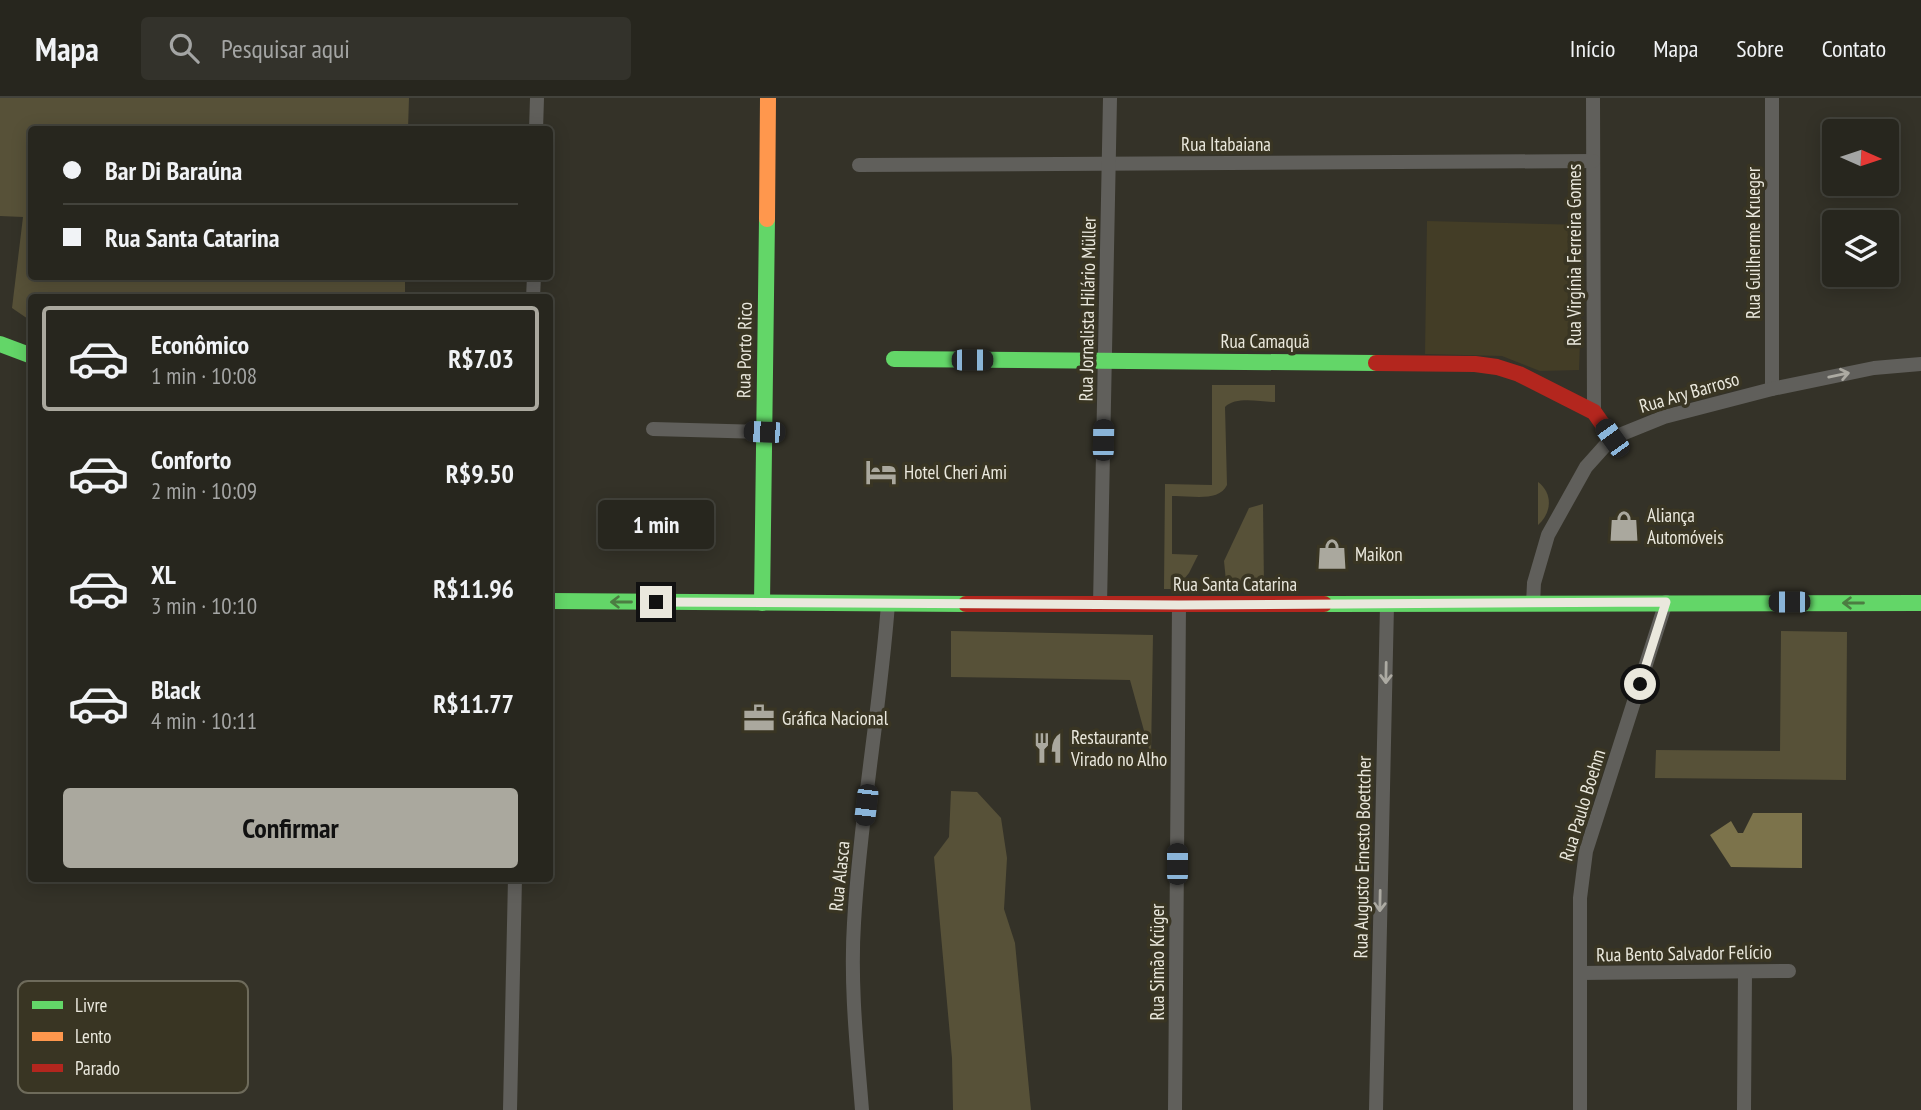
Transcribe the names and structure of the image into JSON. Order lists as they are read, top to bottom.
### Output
{
  "streets": {
    "main road": ["Rua Camaquã", "Rua Porto Rico", "Rua Santa Catarina"],
    "street": [
      "Rua Itabaiana",
      "Rua Guilherme Krueger",
      "Rua Virgínia Ferreira Gomes",
      "Rua Jornalista Hilário Müller",
      "Rua Ary Barroso",
      "Rua Paulo Boehm",
      "Rua Augusto Ernesto Boettcher",
      "Rua Alasca",
      "Rua Bento Salvador Felício",
      "Rua Simão Krüger"
    ]
  },
  "crossings": [
    ["Rua Itabaiana", "Rua Virgínia Ferreira Gomes"],
    ["Rua Itabaiana", "Rua Jornalista Hilário Müller"],
    ["Rua Guilherme Krueger", "Rua Ary Barroso"],
    ["Rua Virgínia Ferreira Gomes", "Rua Camaquã"],
    ["Rua Jornalista Hilário Müller", "Rua Camaquã"],
    ["Rua Jornalista Hilário Müller", "Rua Santa Catarina"],
    ["Rua Camaquã", "Rua Ary Barroso"],
    ["Rua Porto Rico", "Rua Santa Catarina"],
    ["Rua Ary Barroso", "Rua Santa Catarina"],
    ["Rua Santa Catarina", "Rua Paulo Boehm"],
    ["Rua Santa Catarina", "Rua Augusto Ernesto Boettcher"],
    ["Rua Santa Catarina", "Rua Alasca"],
    ["Rua Santa Catarina", "Rua Simão Krüger"],
    ["Rua Paulo Boehm", "Rua Bento Salvador Felício"]
  ],
  "one_way": ["Rua Augusto Ernesto Boettcher"],
  "places": {
    "hotel": ["Hotel Cheri Ami"],
    "shop": ["Aliança Automóveis", "Maikon"],
    "office": ["Gráfica Nacional"],
    "restaurant": ["Restaurante Virado no Alho"]
  },
  "legend": ["Livre", "Lento", "Parado"],
  "north": "right",
  "page": {
    "header": "Mapa",
    "search": "Pesquisar aqui",
    "nav": [
      "Início",
      "Mapa",
      "Sobre",
      "Contato"
    ],
    "banner": ["Bar Di Baraúna", "Rua Santa Catarina"],
    "list": [
      {
        "name": "Econômico",
        "note": "1 min · 10:08",
        "value": "R$7.03"
      },
      {
        "name": "Conforto",
        "note": "2 min · 10:09",
        "value": "R$9.50"
      },
      {
        "name": "XL",
        "note": "3 min · 10:10",
        "value": "R$11.96"
      },
      {
        "name": "Black",
        "note": "4 min · 10:11",
        "value": "R$11.77"
      }
    ],
    "bubble": "1 min",
    "buttons": "Confirmar"
  }
}
